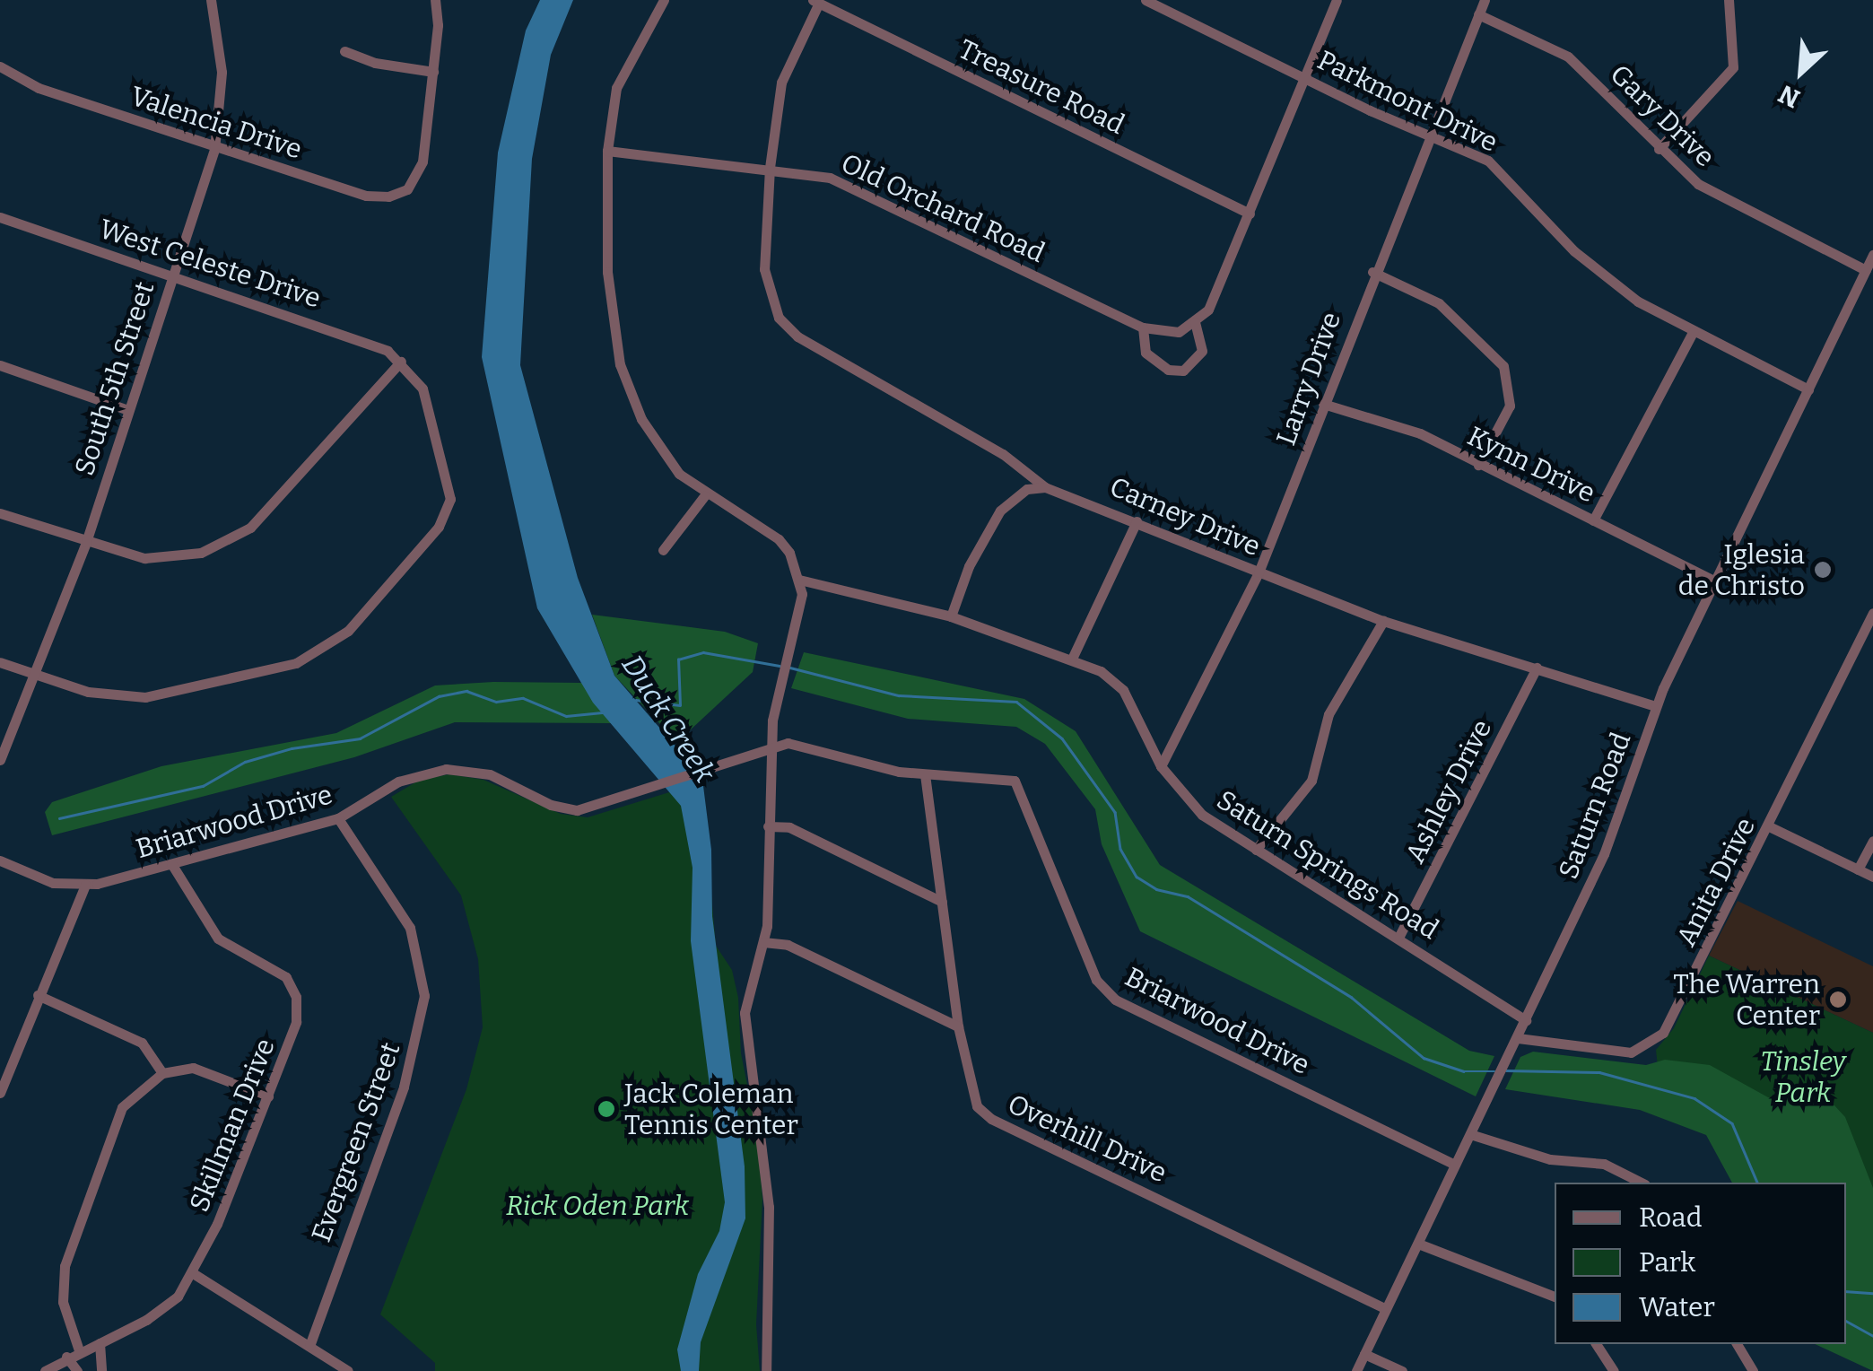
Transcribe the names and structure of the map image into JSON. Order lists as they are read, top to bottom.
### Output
{
  "streets": {
    "street": [
      "Treasure Road",
      "Parkmont Drive",
      "Gary Drive",
      "Valencia Drive",
      "Old Orchard Road",
      "West Celeste Drive",
      "South 5th Street",
      "Larry Drive",
      "Kynn Drive",
      "Carney Drive",
      "Ashley Drive",
      "Saturn Road",
      "Briarwood Drive",
      "Saturn Springs Road",
      "Anita Drive",
      "Skillman Drive",
      "Overhill Drive",
      "Evergreen Street"
    ]
  },
  "crossings": [
    ["Treasure Road", "Carney Drive"],
    ["Parkmont Drive", "Larry Drive"],
    ["Parkmont Drive", "Saturn Road"],
    ["Gary Drive", "Larry Drive"],
    ["Gary Drive", "Saturn Road"],
    ["Valencia Drive", "South 5th Street"],
    ["Old Orchard Road", "Carney Drive"],
    ["West Celeste Drive", "South 5th Street"],
    ["Larry Drive", "Kynn Drive"],
    ["Larry Drive", "Carney Drive"],
    ["Larry Drive", "Saturn Springs Road"],
    ["Kynn Drive", "Saturn Road"],
    ["Carney Drive", "Ashley Drive"],
    ["Carney Drive", "Saturn Road"],
    ["Ashley Drive", "Saturn Springs Road"],
    ["Saturn Road", "Briarwood Drive"],
    ["Saturn Road", "Saturn Springs Road"],
    ["Saturn Road", "Anita Drive"],
    ["Saturn Road", "Overhill Drive"],
    ["Briarwood Drive", "Skillman Drive"],
    ["Briarwood Drive", "Overhill Drive"],
    ["Briarwood Drive", "Evergreen Street"]
  ],
  "water": ["Duck Creek"],
  "parks": ["Tinsley Park", "Rick Oden Park"],
  "places": ["Iglesia de Christo", "The Warren Center", "Jack Coleman Tennis Center"],
  "legend": ["Road", "Park", "Water"],
  "north": "bottom left"
}
